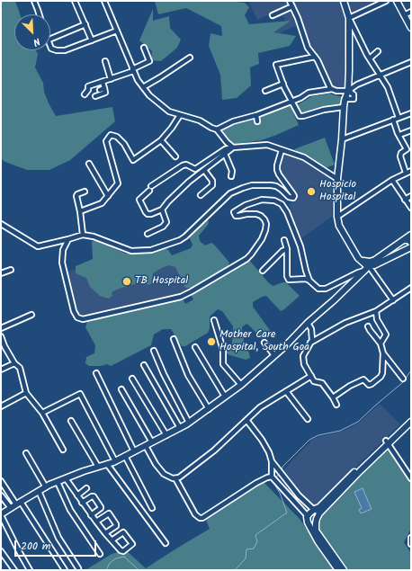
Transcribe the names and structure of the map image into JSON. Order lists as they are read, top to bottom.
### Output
{
  "places": ["Hospicio Hospital", "TB Hospital", "Mother Care Hospital, South Goa"],
  "scale_bar": "200 m",
  "north": "bottom right"
}
